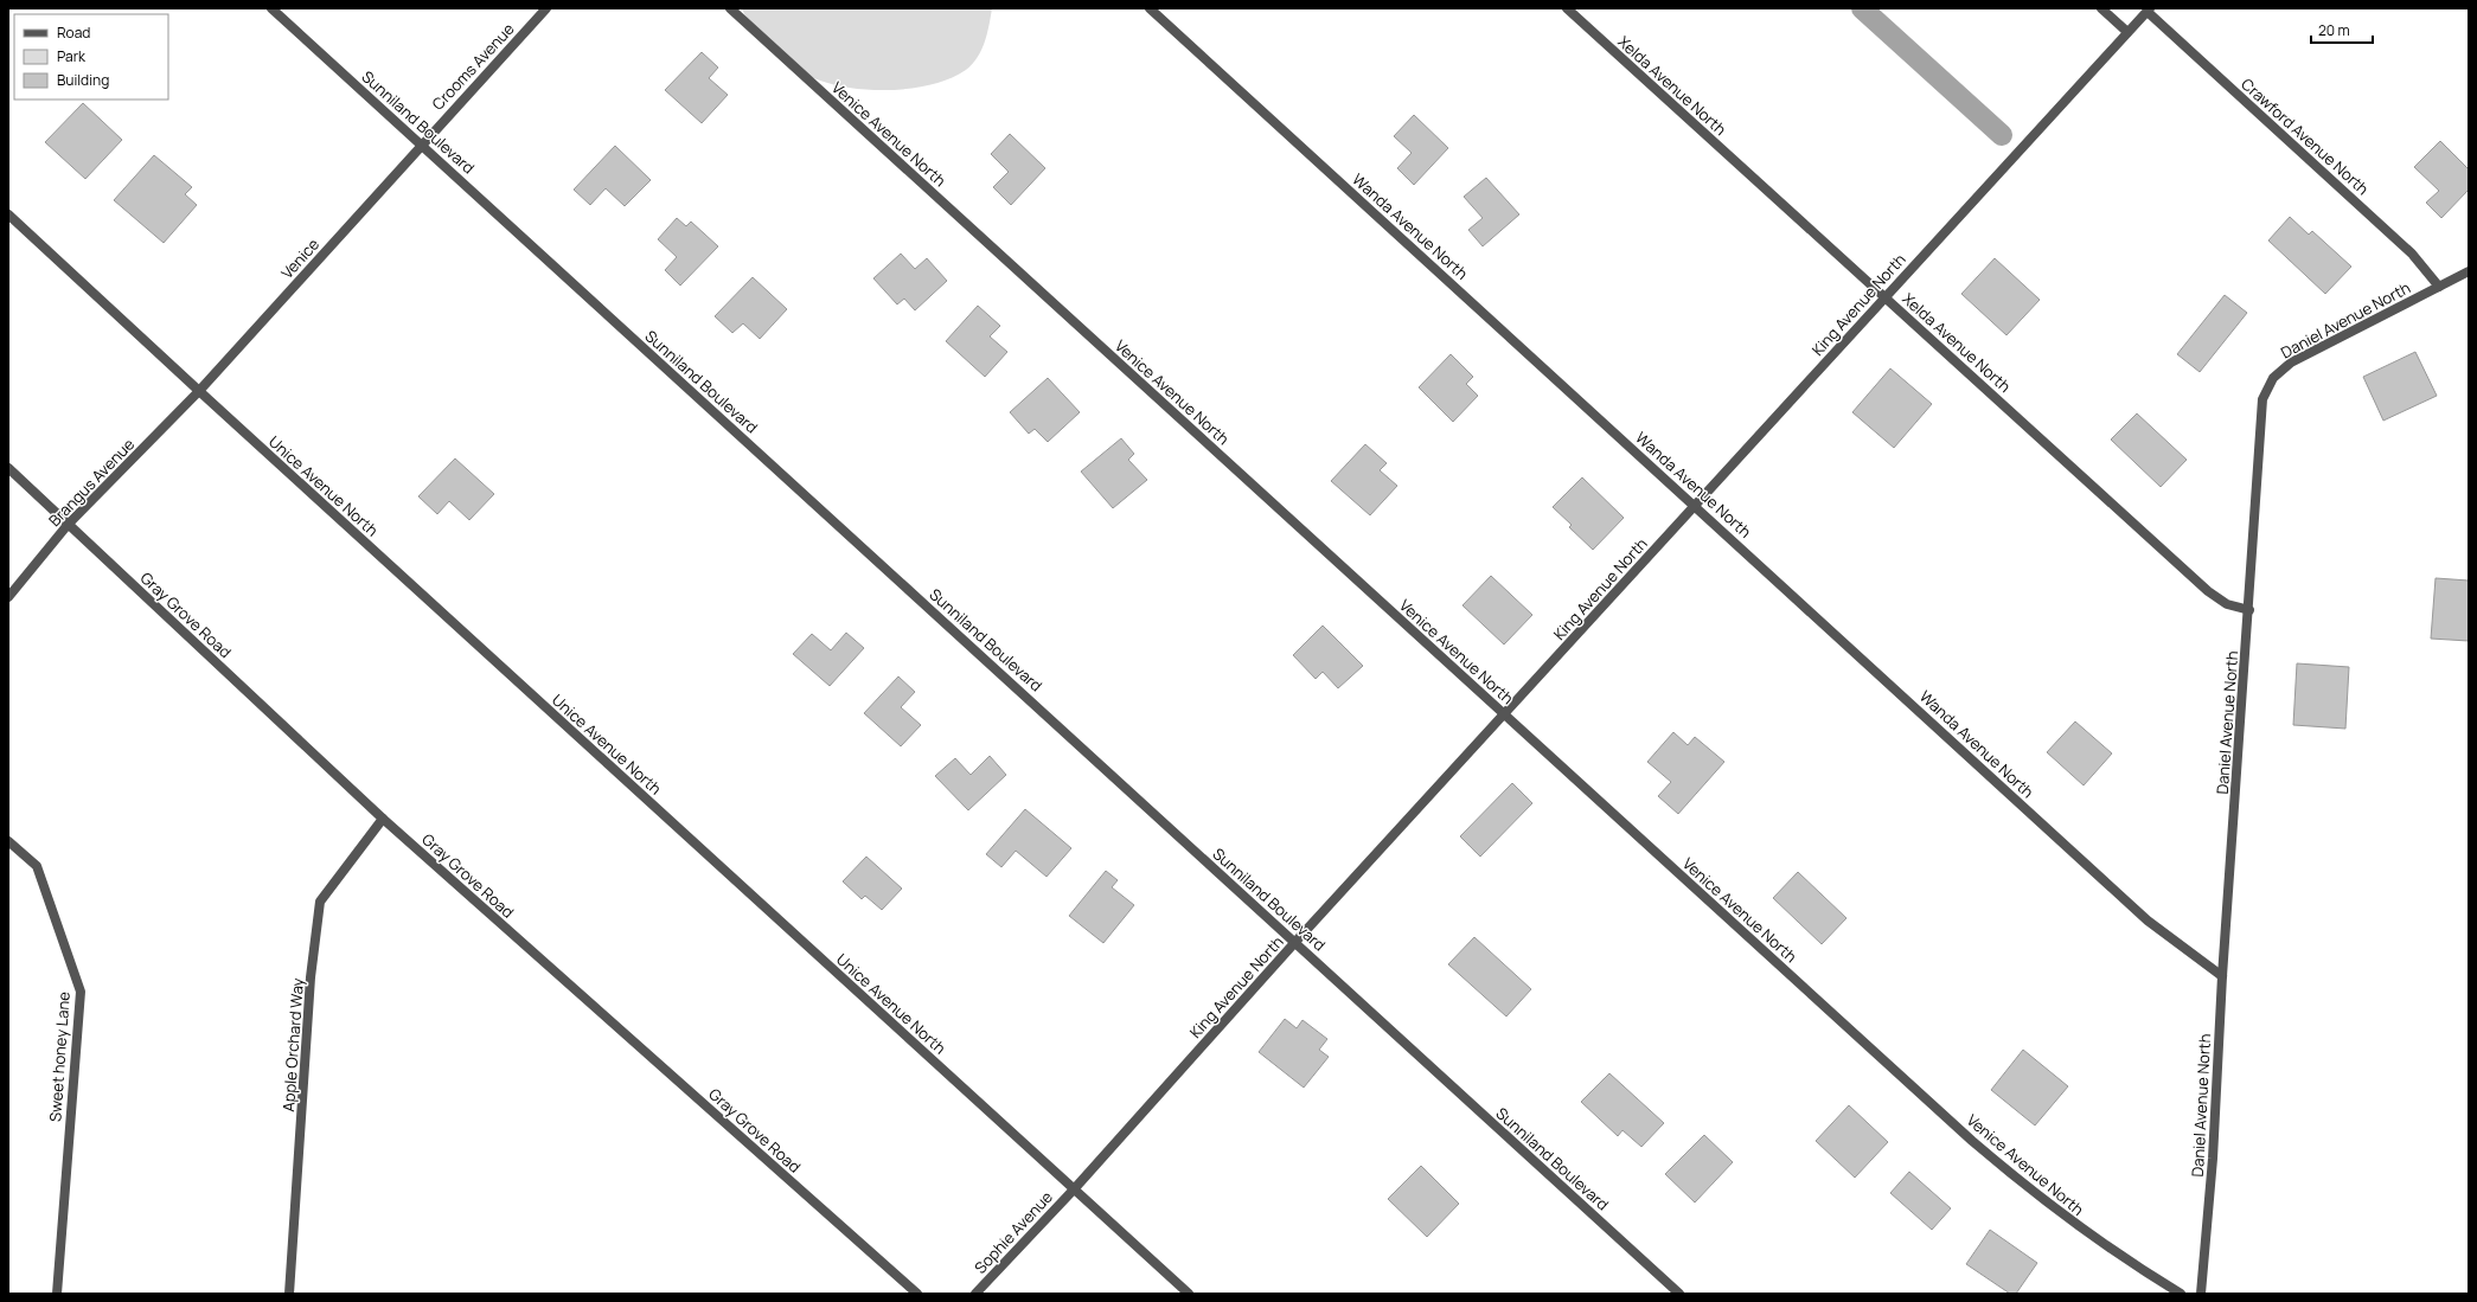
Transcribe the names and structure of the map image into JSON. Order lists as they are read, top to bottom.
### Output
{
  "streets": {
    "street": [
      "Crooms Avenue",
      "Xelda Avenue North",
      "Sunniland Boulevard",
      "Venice Avenue North",
      "Crawford Avenue North",
      "Wanda Avenue North",
      "Venice",
      "King Avenue North",
      "Daniel Avenue North",
      "Brangus Avenue",
      "Unice Avenue North",
      "Gray Grove Road",
      "Apple Orchard Way",
      "Sweet honey Lane",
      "Sophie Avenue"
    ]
  },
  "crossings": [
    ["Crooms Avenue", "Sunniland Boulevard"],
    ["Crooms Avenue", "Venice"],
    ["Xelda Avenue North", "King Avenue North"],
    ["Xelda Avenue North", "Daniel Avenue North"],
    ["Sunniland Boulevard", "Venice"],
    ["Sunniland Boulevard", "King Avenue North"],
    ["Venice Avenue North", "King Avenue North"],
    ["Crawford Avenue North", "King Avenue North"],
    ["Crawford Avenue North", "Daniel Avenue North"],
    ["Wanda Avenue North", "King Avenue North"],
    ["Wanda Avenue North", "Daniel Avenue North"],
    ["Venice", "Brangus Avenue"],
    ["Venice", "Unice Avenue North"],
    ["King Avenue North", "Unice Avenue North"],
    ["King Avenue North", "Sophie Avenue"],
    ["Brangus Avenue", "Unice Avenue North"],
    ["Brangus Avenue", "Gray Grove Road"],
    ["Unice Avenue North", "Sophie Avenue"],
    ["Gray Grove Road", "Apple Orchard Way"]
  ],
  "legend": ["Road", "Park", "Building"],
  "scale_bar": "20 m"
}
